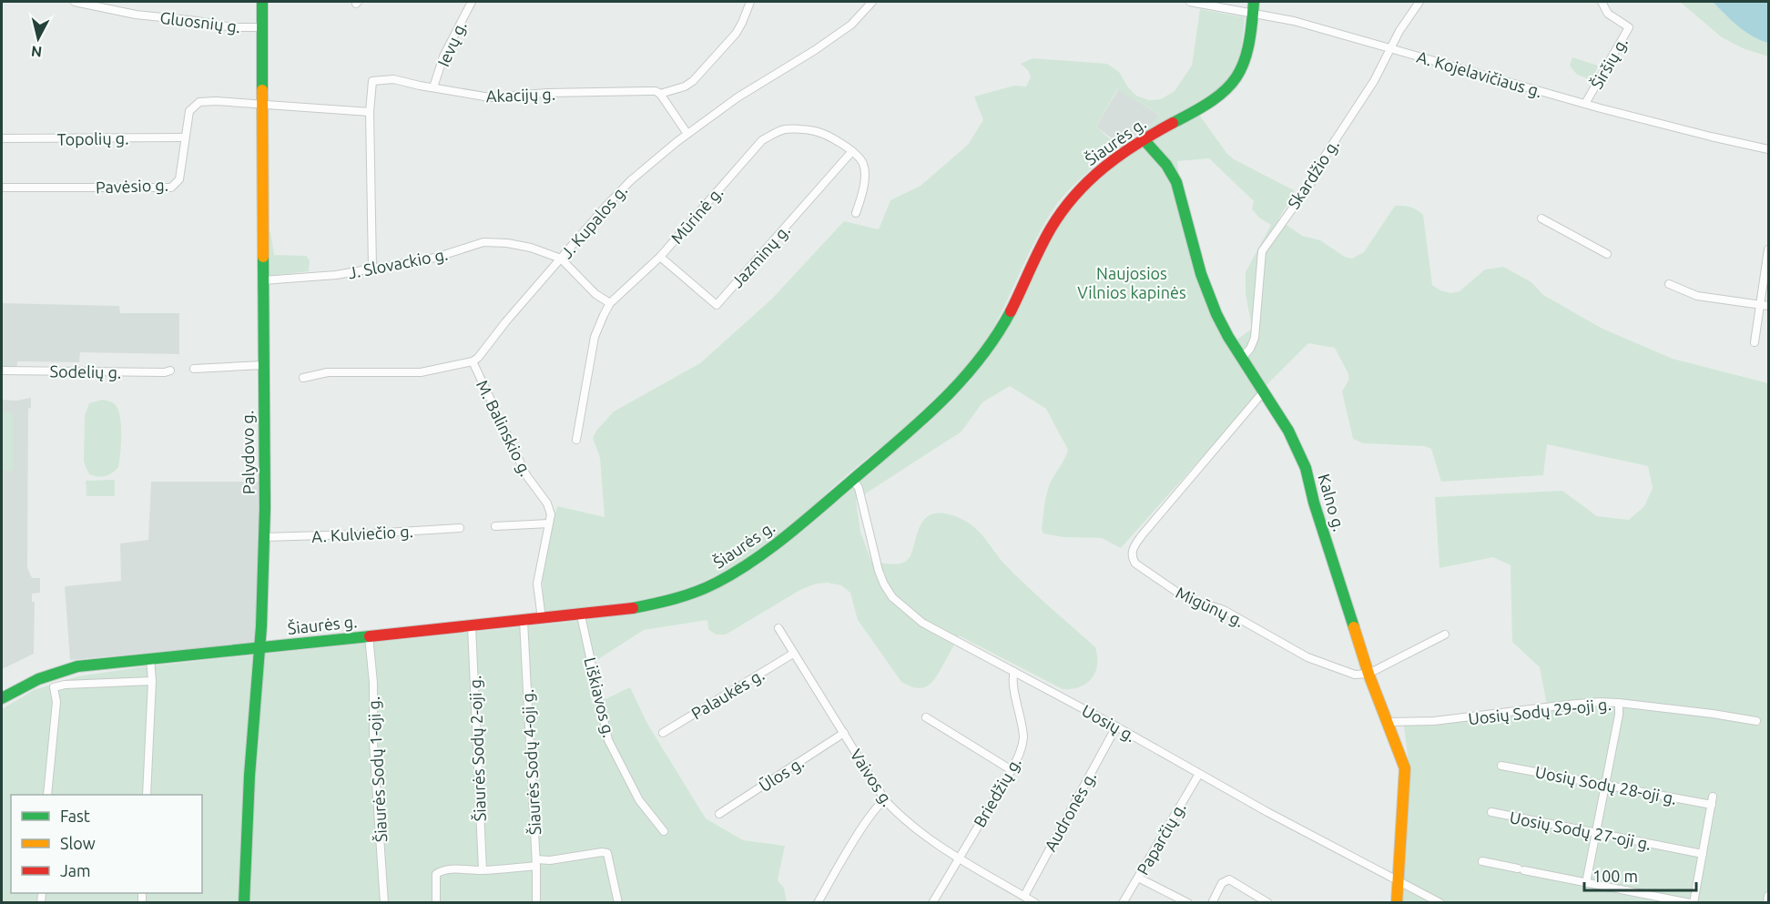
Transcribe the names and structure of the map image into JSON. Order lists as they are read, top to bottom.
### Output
{
  "streets": {
    "street": [
      "Gluosnių g.",
      "Ievų g.",
      "Širšių g.",
      "A. Kojelavičiaus g.",
      "Akacijų g.",
      "Topolių g.",
      "Šiaurės g.",
      "Skardžio g.",
      "Pavėsio g.",
      "Mūrinė g.",
      "J. Kupalos g.",
      "Jazminų g.",
      "J. Slovackio g.",
      "Sodelių g.",
      "M. Balinskio g.",
      "Palydovo g.",
      "Kalno g.",
      "A. Kulviečio g.",
      "Migūnų g.",
      "Palaukės g.",
      "Liškiavos g.",
      "Uosių Sodų 29-oji g.",
      "Uosių g.",
      "Šiaurės Sodų 2-oji g.",
      "Šiaurės Sodų 4-oji g.",
      "Šiaurės Sodų 1-oji g.",
      "Ūlos g.",
      "Vaivos g.",
      "Uosių Sodų 28-oji g.",
      "Briedžių g.",
      "Audronės g.",
      "Uosių Sodų 27-oji g.",
      "Paparčių g."
    ]
  },
  "crossings": [
    ["Gluosnių g.", "Palydovo g."],
    ["Ievų g.", "Akacijų g."],
    ["Širšių g.", "A. Kojelavičiaus g."],
    ["A. Kojelavičiaus g.", "Šiaurės g."],
    ["A. Kojelavičiaus g.", "Skardžio g."],
    ["Akacijų g.", "Pavėsio g."],
    ["Akacijų g.", "J. Slovackio g."],
    ["Topolių g.", "Pavėsio g."],
    ["Šiaurės g.", "M. Balinskio g."],
    ["Šiaurės g.", "Palydovo g."],
    ["Šiaurės g.", "Kalno g."],
    ["Šiaurės g.", "Liškiavos g."],
    ["Šiaurės g.", "Uosių g."],
    ["Šiaurės g.", "Šiaurės Sodų 2-oji g."],
    ["Šiaurės g.", "Šiaurės Sodų 4-oji g."],
    ["Šiaurės g.", "Šiaurės Sodų 1-oji g."],
    ["Skardžio g.", "Kalno g."],
    ["Pavėsio g.", "Palydovo g."],
    ["Mūrinė g.", "Jazminų g."],
    ["J. Kupalos g.", "J. Slovackio g."],
    ["J. Kupalos g.", "M. Balinskio g."],
    ["J. Slovackio g.", "Palydovo g."],
    ["Palydovo g.", "A. Kulviečio g."],
    ["Kalno g.", "Migūnų g."],
    ["Kalno g.", "Uosių Sodų 29-oji g."],
    ["Kalno g.", "Uosių g."],
    ["Palaukės g.", "Vaivos g."],
    ["Uosių g.", "Briedžių g."],
    ["Uosių g.", "Audronės g."],
    ["Uosių g.", "Paparčių g."],
    ["Ūlos g.", "Vaivos g."],
    ["Vaivos g.", "Briedžių g."],
    ["Vaivos g.", "Audronės g."],
    ["Uosių Sodų 28-oji g.", "Uosių Sodų 27-oji g."]
  ],
  "parks": ["Naujosios Vilnios kapinės"],
  "legend": ["Fast", "Slow", "Jam"],
  "scale_bar": "100 m",
  "north": "bottom"
}
